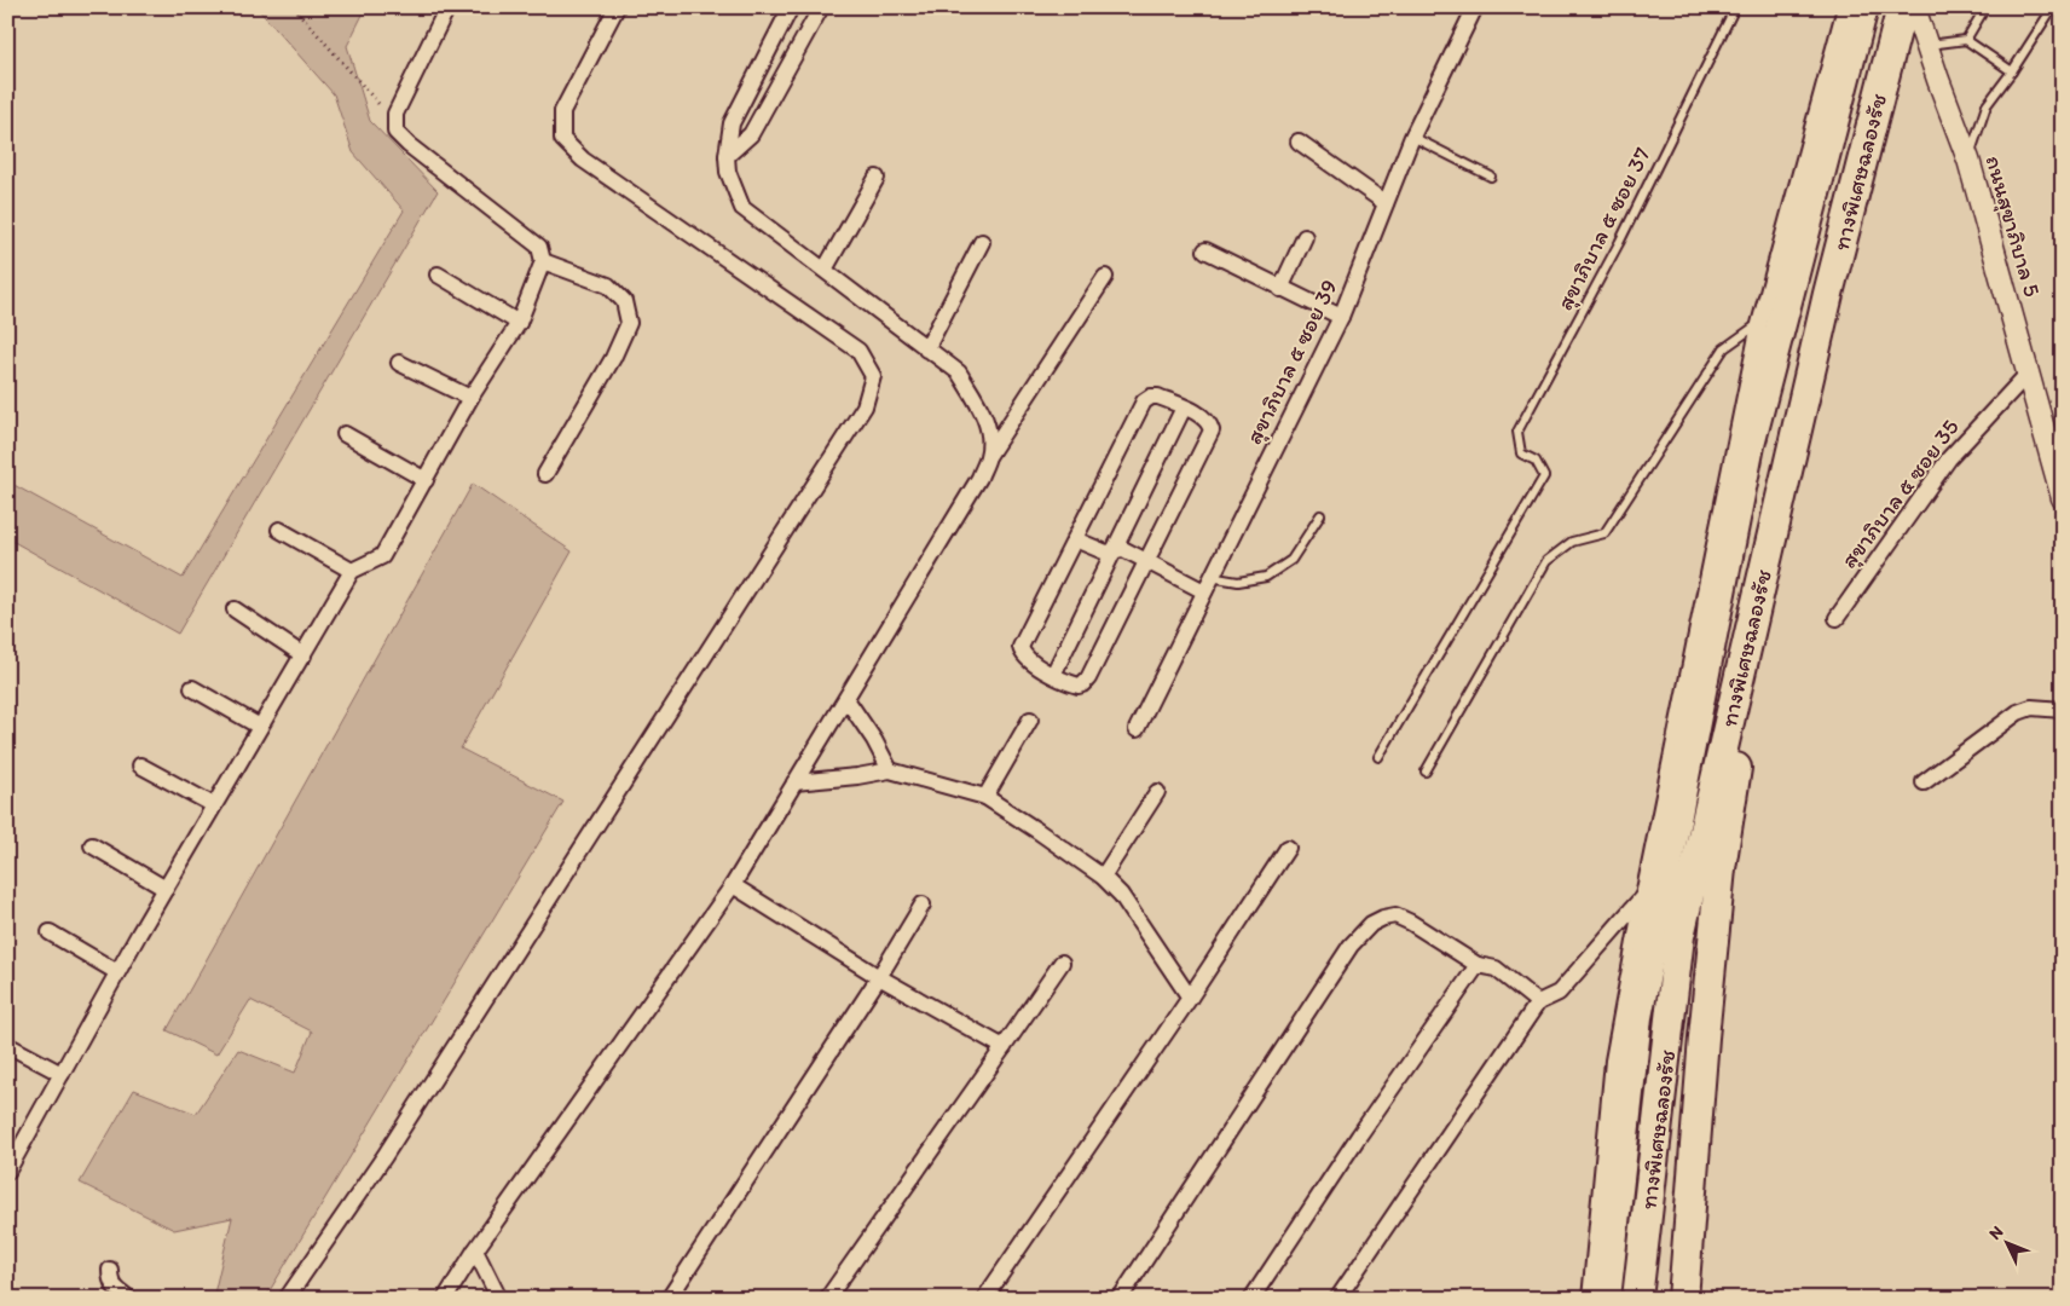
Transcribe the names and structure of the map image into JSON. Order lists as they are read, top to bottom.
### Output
{
  "streets": {
    "highway": ["ทางพิเศษฉลองรัช"],
    "main road": ["ถนนสุขาภิบาล 5"],
    "street": ["สุขาภิบาล ๕ ซอย 39", "สุขาภิบาล ๕ ซอย 35"],
    "lane": ["สุขาภิบาล ๕ ซอย 37"]
  },
  "crossings": [
    ["ทางพิเศษฉลองรัช", "ถนนสุขาภิบาล 5"],
    ["ถนนสุขาภิบาล 5", "สุขาภิบาล ๕ ซอย 35"]
  ],
  "north": "top left"
}
